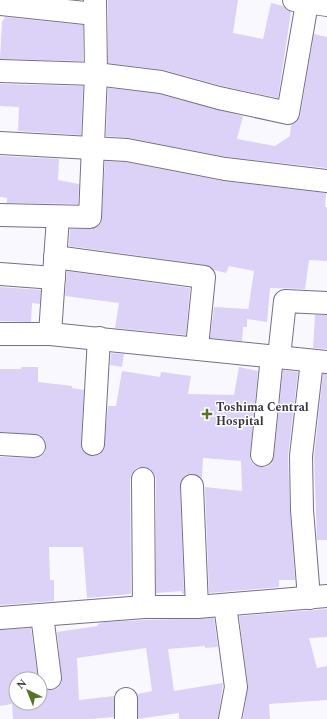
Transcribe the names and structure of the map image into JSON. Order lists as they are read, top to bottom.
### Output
{
  "places": {
    "health": ["Toshima Central Hospital"]
  },
  "north": "top left"
}
